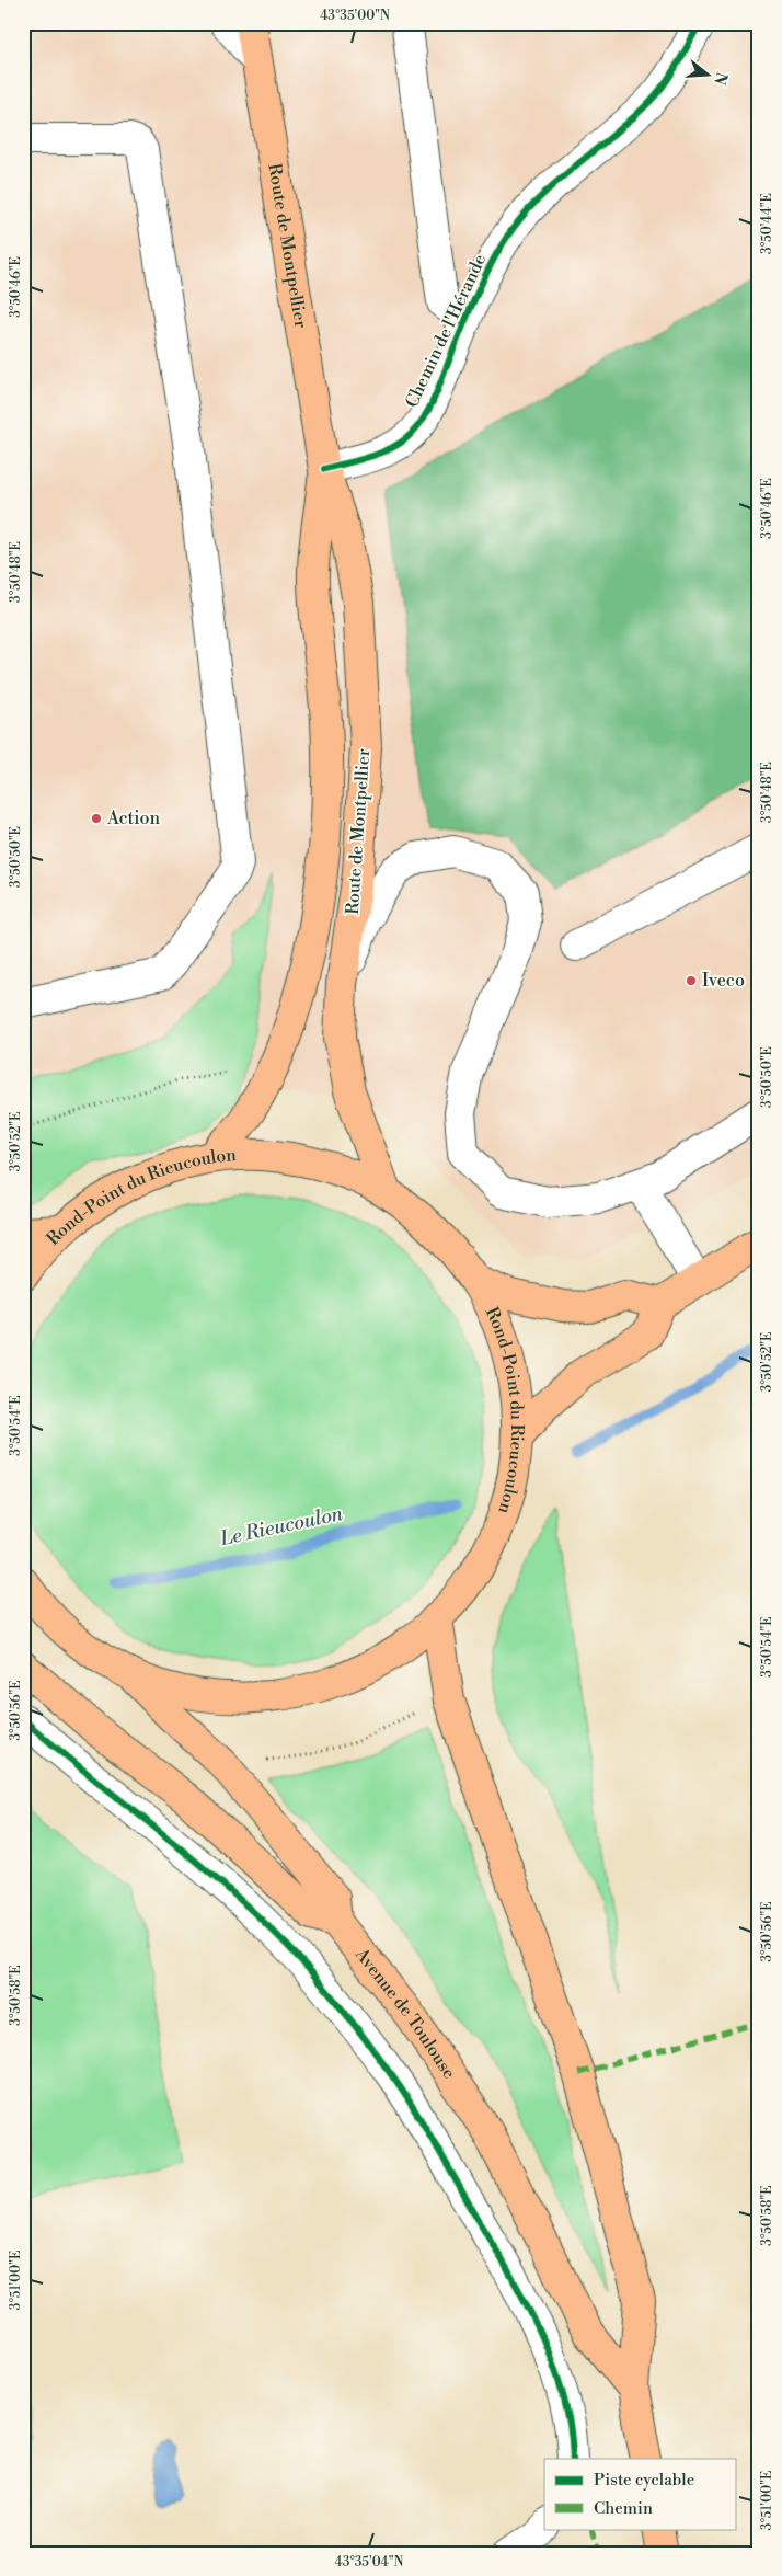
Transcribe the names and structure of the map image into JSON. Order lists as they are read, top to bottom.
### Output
{
  "streets": {
    "main road": ["Route de Montpellier", "Rond-Point du Rieucoulon", "Avenue de Toulouse"],
    "street": ["Chemin de l'Hérande"]
  },
  "crossings": [
    ["Route de Montpellier", "Chemin de l'Hérande"],
    ["Route de Montpellier", "Rond-Point du Rieucoulon"],
    ["Rond-Point du Rieucoulon", "Avenue de Toulouse"]
  ],
  "water": ["Le Rieucoulon"],
  "places": ["Action", "Iveco"],
  "legend": ["Piste cyclable", "Chemin"],
  "north": "right",
  "coordinates": [
    "43°35'00\"N",
    "3°50'44\"E",
    "3°50'46\"E",
    "3°50'48\"E",
    "3°50'50\"E",
    "3°50'52\"E",
    "3°50'54\"E",
    "3°50'56\"E",
    "3°50'58\"E",
    "3°51'00\"E",
    "43°35'04\"N"
  ]
}
